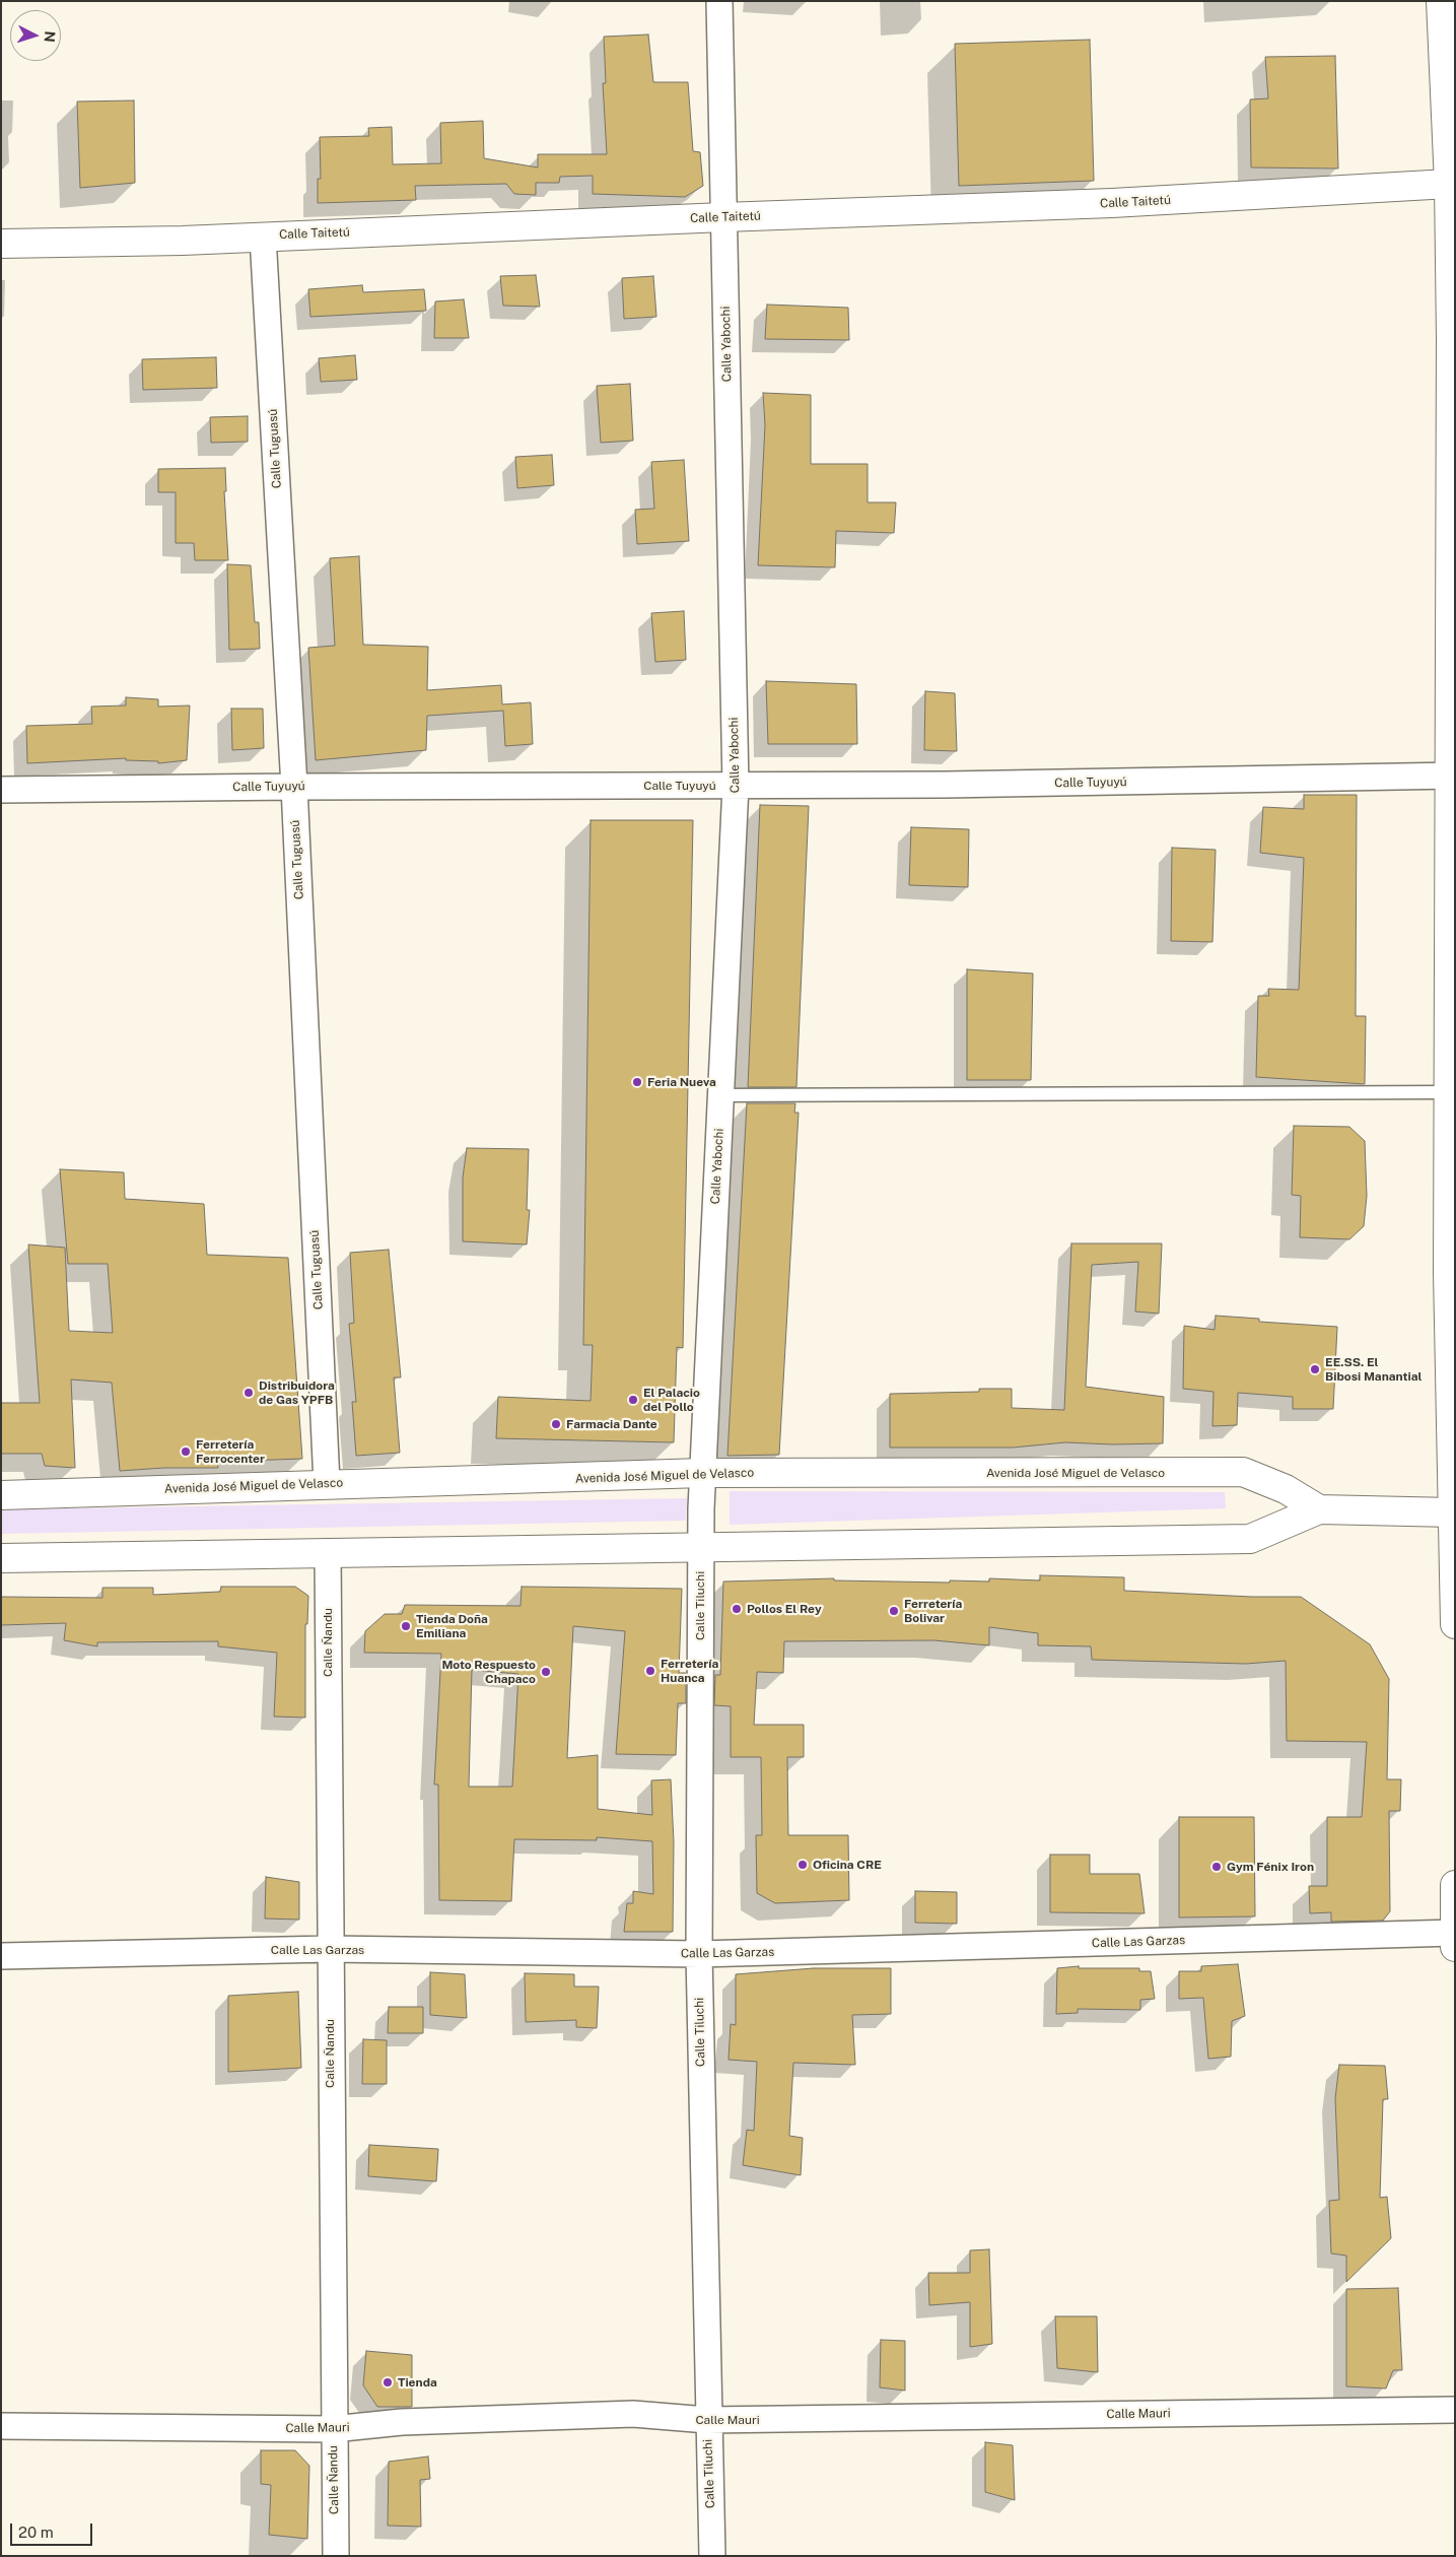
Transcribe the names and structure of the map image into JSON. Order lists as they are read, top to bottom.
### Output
{
  "streets": {
    "main road": ["Calle Taitetú", "Avenida José Miguel de Velasco"],
    "street": [
      "Calle Yabochi",
      "Calle Tuguasú",
      "Calle Tuyuyú",
      "Calle Tiluchi",
      "Calle Ñandu",
      "Calle Las Garzas",
      "Calle Mauri"
    ]
  },
  "crossings": [
    ["Calle Taitetú", "Calle Yabochi"],
    ["Calle Taitetú", "Calle Tuguasú"],
    ["Calle Yabochi", "Calle Tuyuyú"],
    ["Calle Yabochi", "Avenida José Miguel de Velasco"],
    ["Calle Yabochi", "Calle Tiluchi"],
    ["Calle Tuguasú", "Calle Tuyuyú"],
    ["Calle Tuguasú", "Avenida José Miguel de Velasco"],
    ["Avenida José Miguel de Velasco", "Calle Tiluchi"],
    ["Avenida José Miguel de Velasco", "Calle Ñandu"],
    ["Calle Tiluchi", "Calle Las Garzas"],
    ["Calle Tiluchi", "Calle Mauri"],
    ["Calle Ñandu", "Calle Las Garzas"],
    ["Calle Ñandu", "Calle Mauri"]
  ],
  "places": [
    "Feria Nueva",
    "EE.SS. El Bibosi Manantial",
    "Distribuidora de Gas YPFB",
    "El Palacio del Pollo",
    "Farmacia Dante",
    "Ferretería Ferrocenter",
    "Pollos El Rey",
    "Ferretería Bolivar",
    "Tienda Doña Emiliana",
    "Ferretería Huanca",
    "Moto Respuesto Chapaco",
    "Oficina CRE",
    "Gym Fénix Iron",
    "Tienda"
  ],
  "scale_bar": "20 m",
  "north": "right"
}
